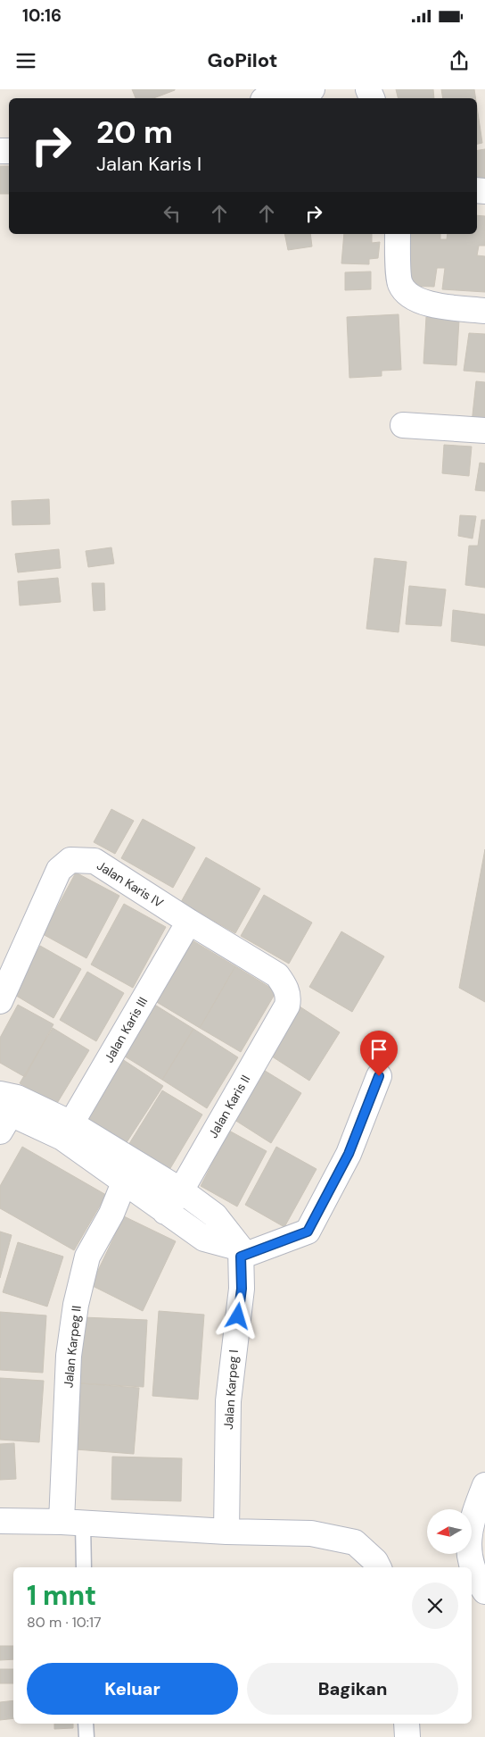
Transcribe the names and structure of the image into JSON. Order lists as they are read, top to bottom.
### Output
{
  "streets": {
    "street": [
      "Jalan Karis IV",
      "Jalan Karis III",
      "Jalan Karis II",
      "Jalan Karpeg II",
      "Jalan Karpeg I"
    ]
  },
  "crossings": [
    ["Jalan Karis IV", "Jalan Karis III"],
    ["Jalan Karis IV", "Jalan Karis II"]
  ],
  "north": "left",
  "page": {
    "status": "10:16",
    "header": "GoPilot",
    "turn": ["20 m", "Jalan Karis I"],
    "heading": ["1 mnt", "80 m · 10:17"],
    "buttons": ["Keluar", "Bagikan"]
  }
}
